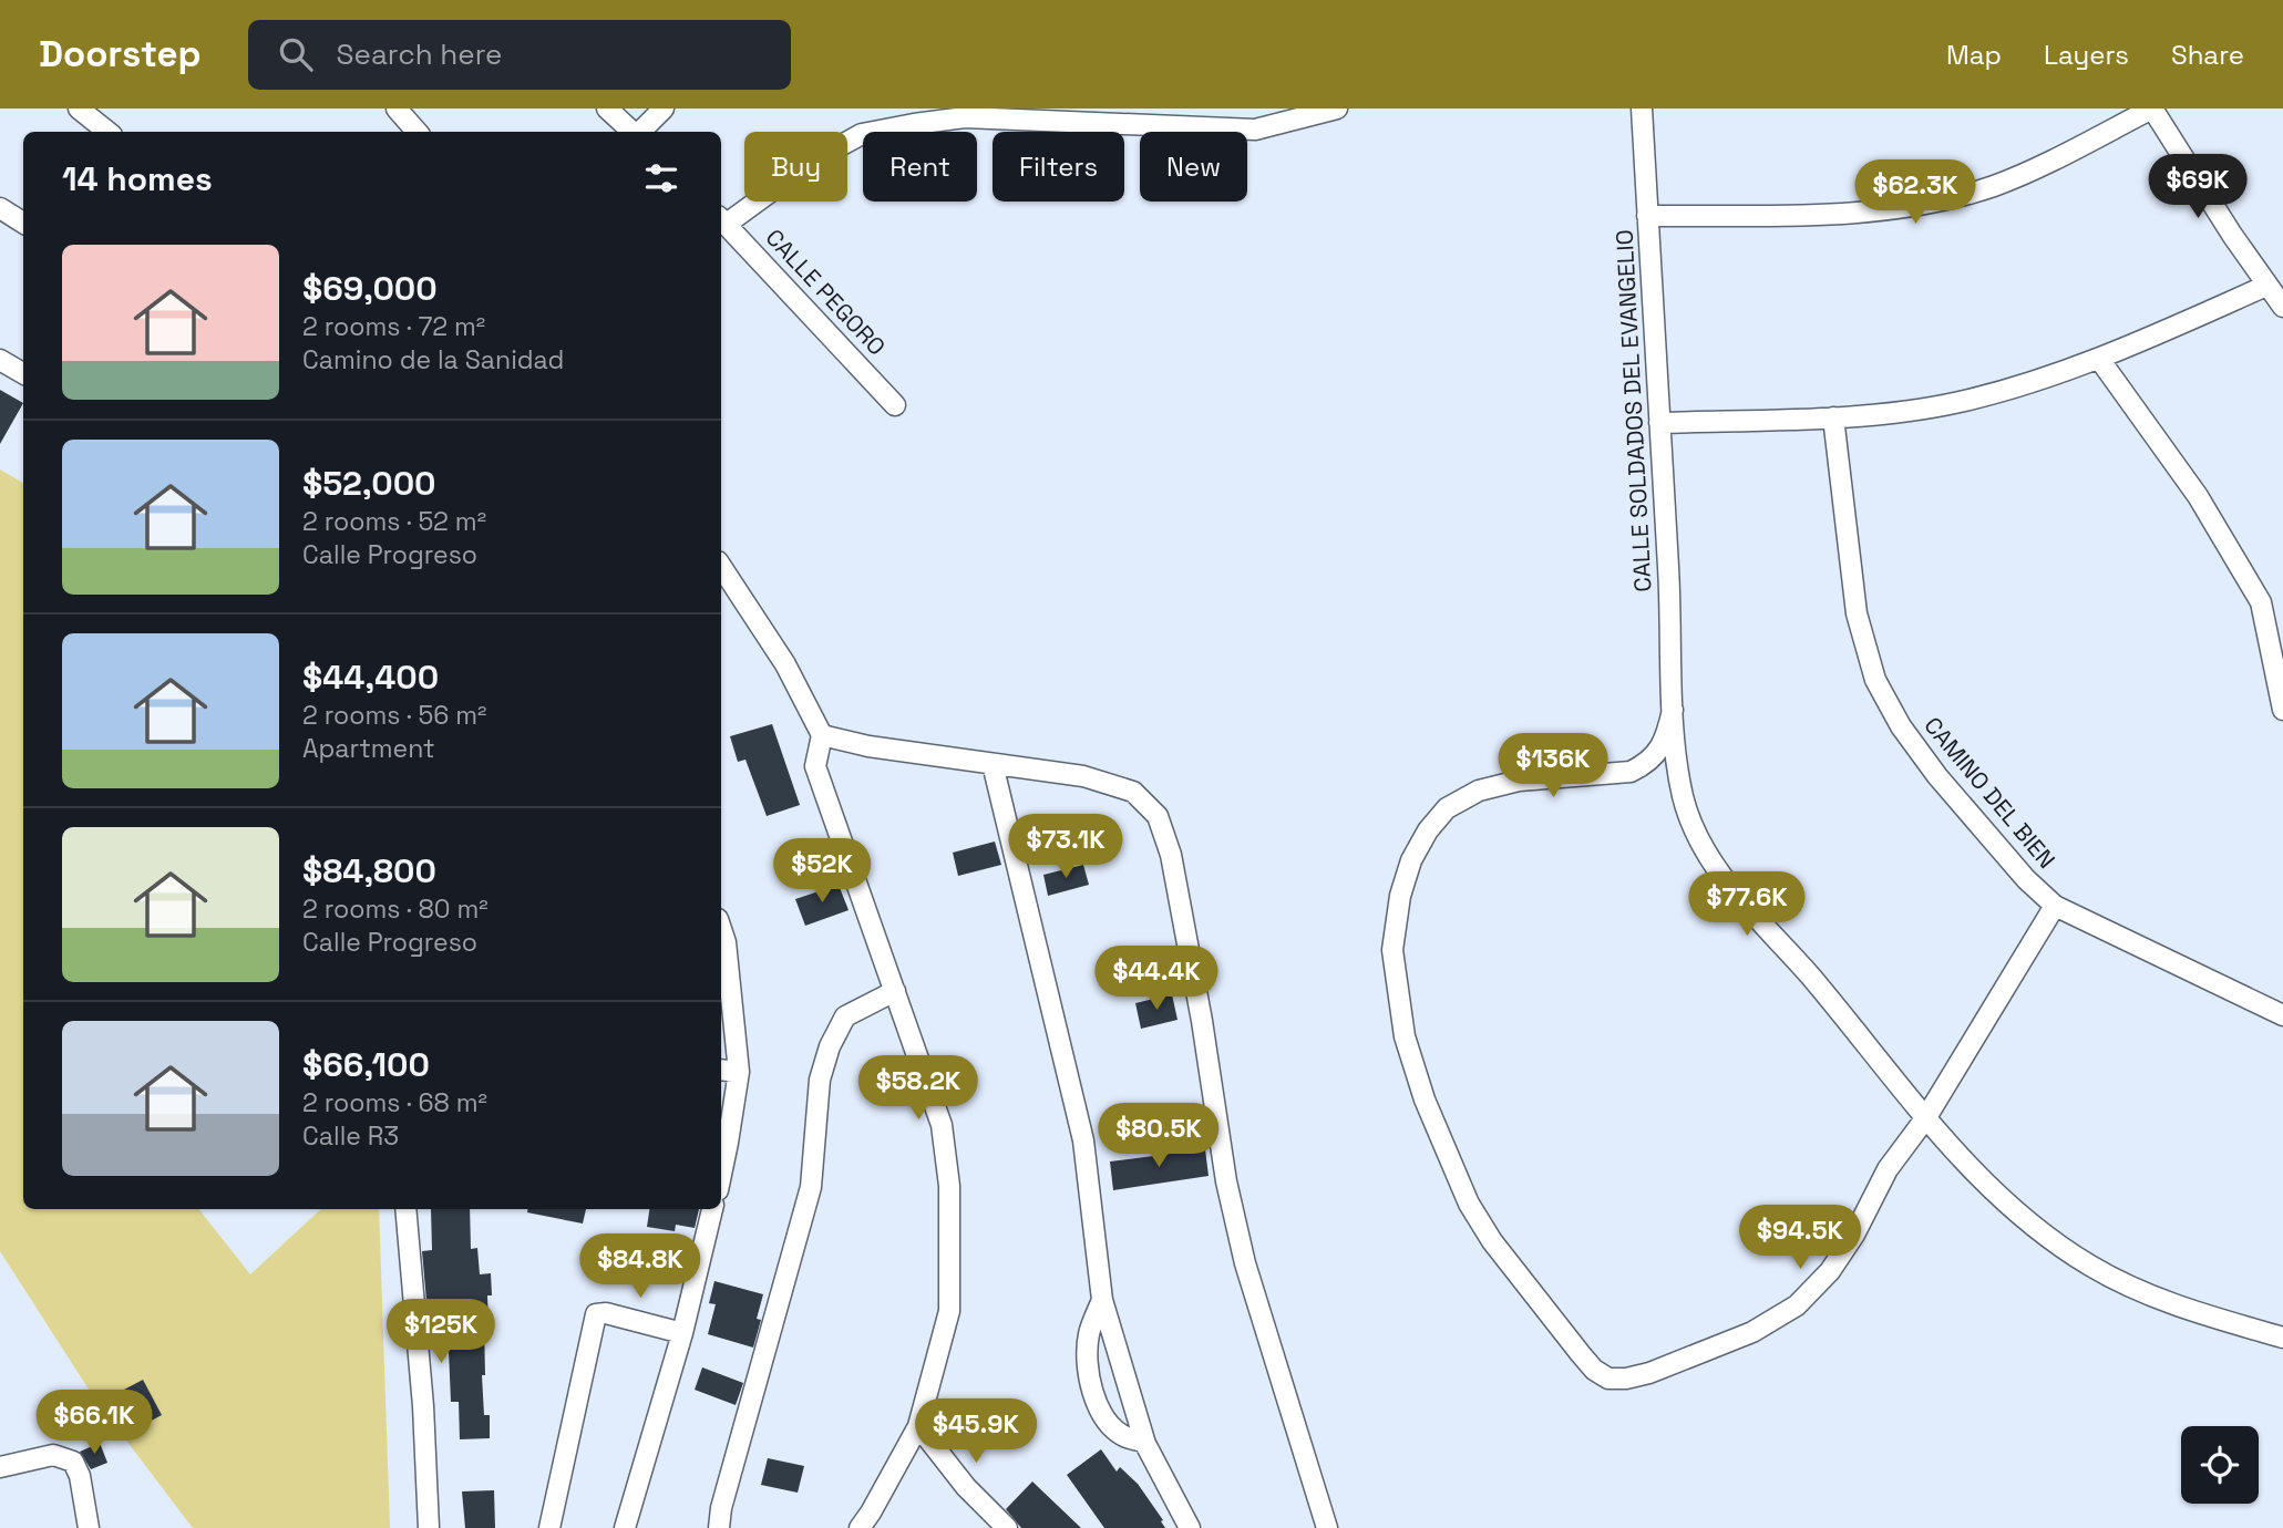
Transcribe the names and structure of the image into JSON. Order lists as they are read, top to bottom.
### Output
{
  "streets": {
    "street": ["CALLE PEGORO", "CALLE SOLDADOS DEL EVANGELIO", "CAMINO DEL BIEN"]
  },
  "page": {
    "header": "Doorstep",
    "search": "Search here",
    "nav": ["Map", "Layers", "Share"],
    "chip": [
      "Buy",
      "Rent",
      "Filters",
      "New"
    ],
    "heading": "14 homes",
    "price": [
      "$69K",
      "$62.3K",
      "$136K",
      "$73.1K",
      "$52K",
      "$77.6K",
      "$44.4K",
      "$58.2K",
      "$80.5K",
      "$94.5K",
      "$84.8K",
      "$125K",
      "$66.1K",
      "$45.9K"
    ],
    "list": [
      {
        "name": "$69,000",
        "note": "2 rooms · 72 m² · Camino de la Sanidad"
      },
      {
        "name": "$52,000",
        "note": "2 rooms · 52 m² · Calle Progreso"
      },
      {
        "name": "$44,400",
        "note": "2 rooms · 56 m² · Apartment"
      },
      {
        "name": "$84,800",
        "note": "2 rooms · 80 m² · Calle Progreso"
      },
      {
        "name": "$66,100",
        "note": "2 rooms · 68 m² · Calle R3"
      }
    ]
  }
}
